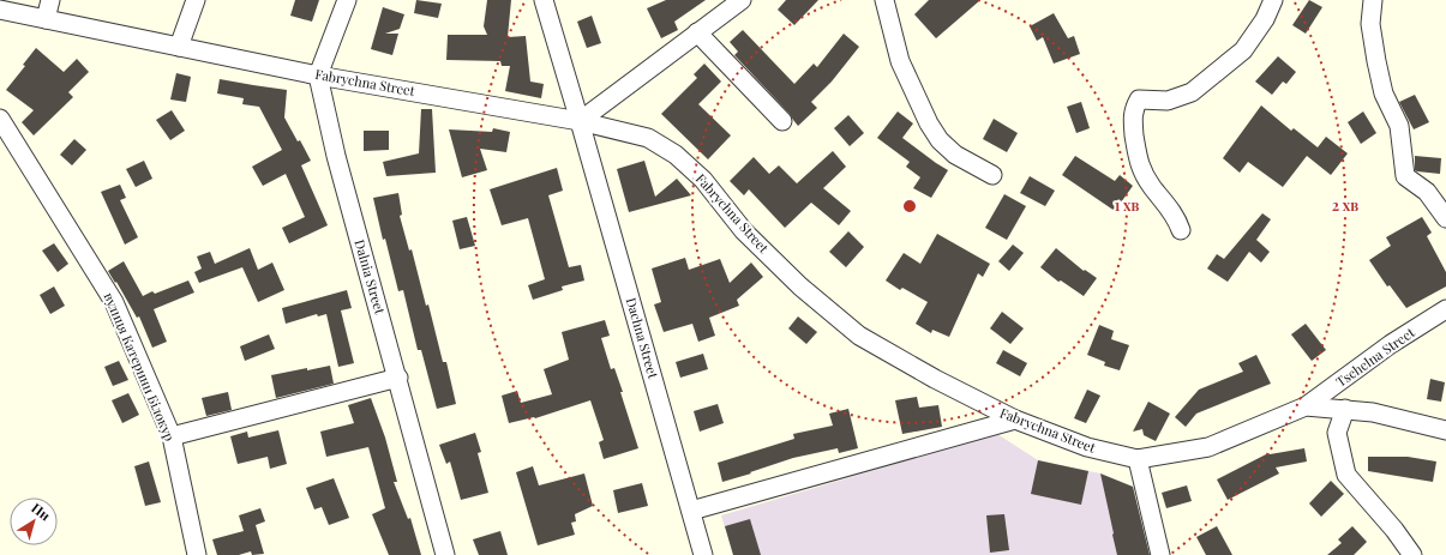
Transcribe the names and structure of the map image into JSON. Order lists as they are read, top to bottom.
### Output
{
  "streets": {
    "street": [
      "Fabrychna Street",
      "Dalnia Street",
      "Dachna Street",
      "Tsehelna Street",
      "вулиця Катерини Білокур"
    ]
  },
  "crossings": [
    ["Fabrychna Street", "Dalnia Street"],
    ["Fabrychna Street", "Dachna Street"],
    ["Fabrychna Street", "Tsehelna Street"]
  ],
  "north": "top right",
  "rings": ["1 хв", "2 хв"]
}
